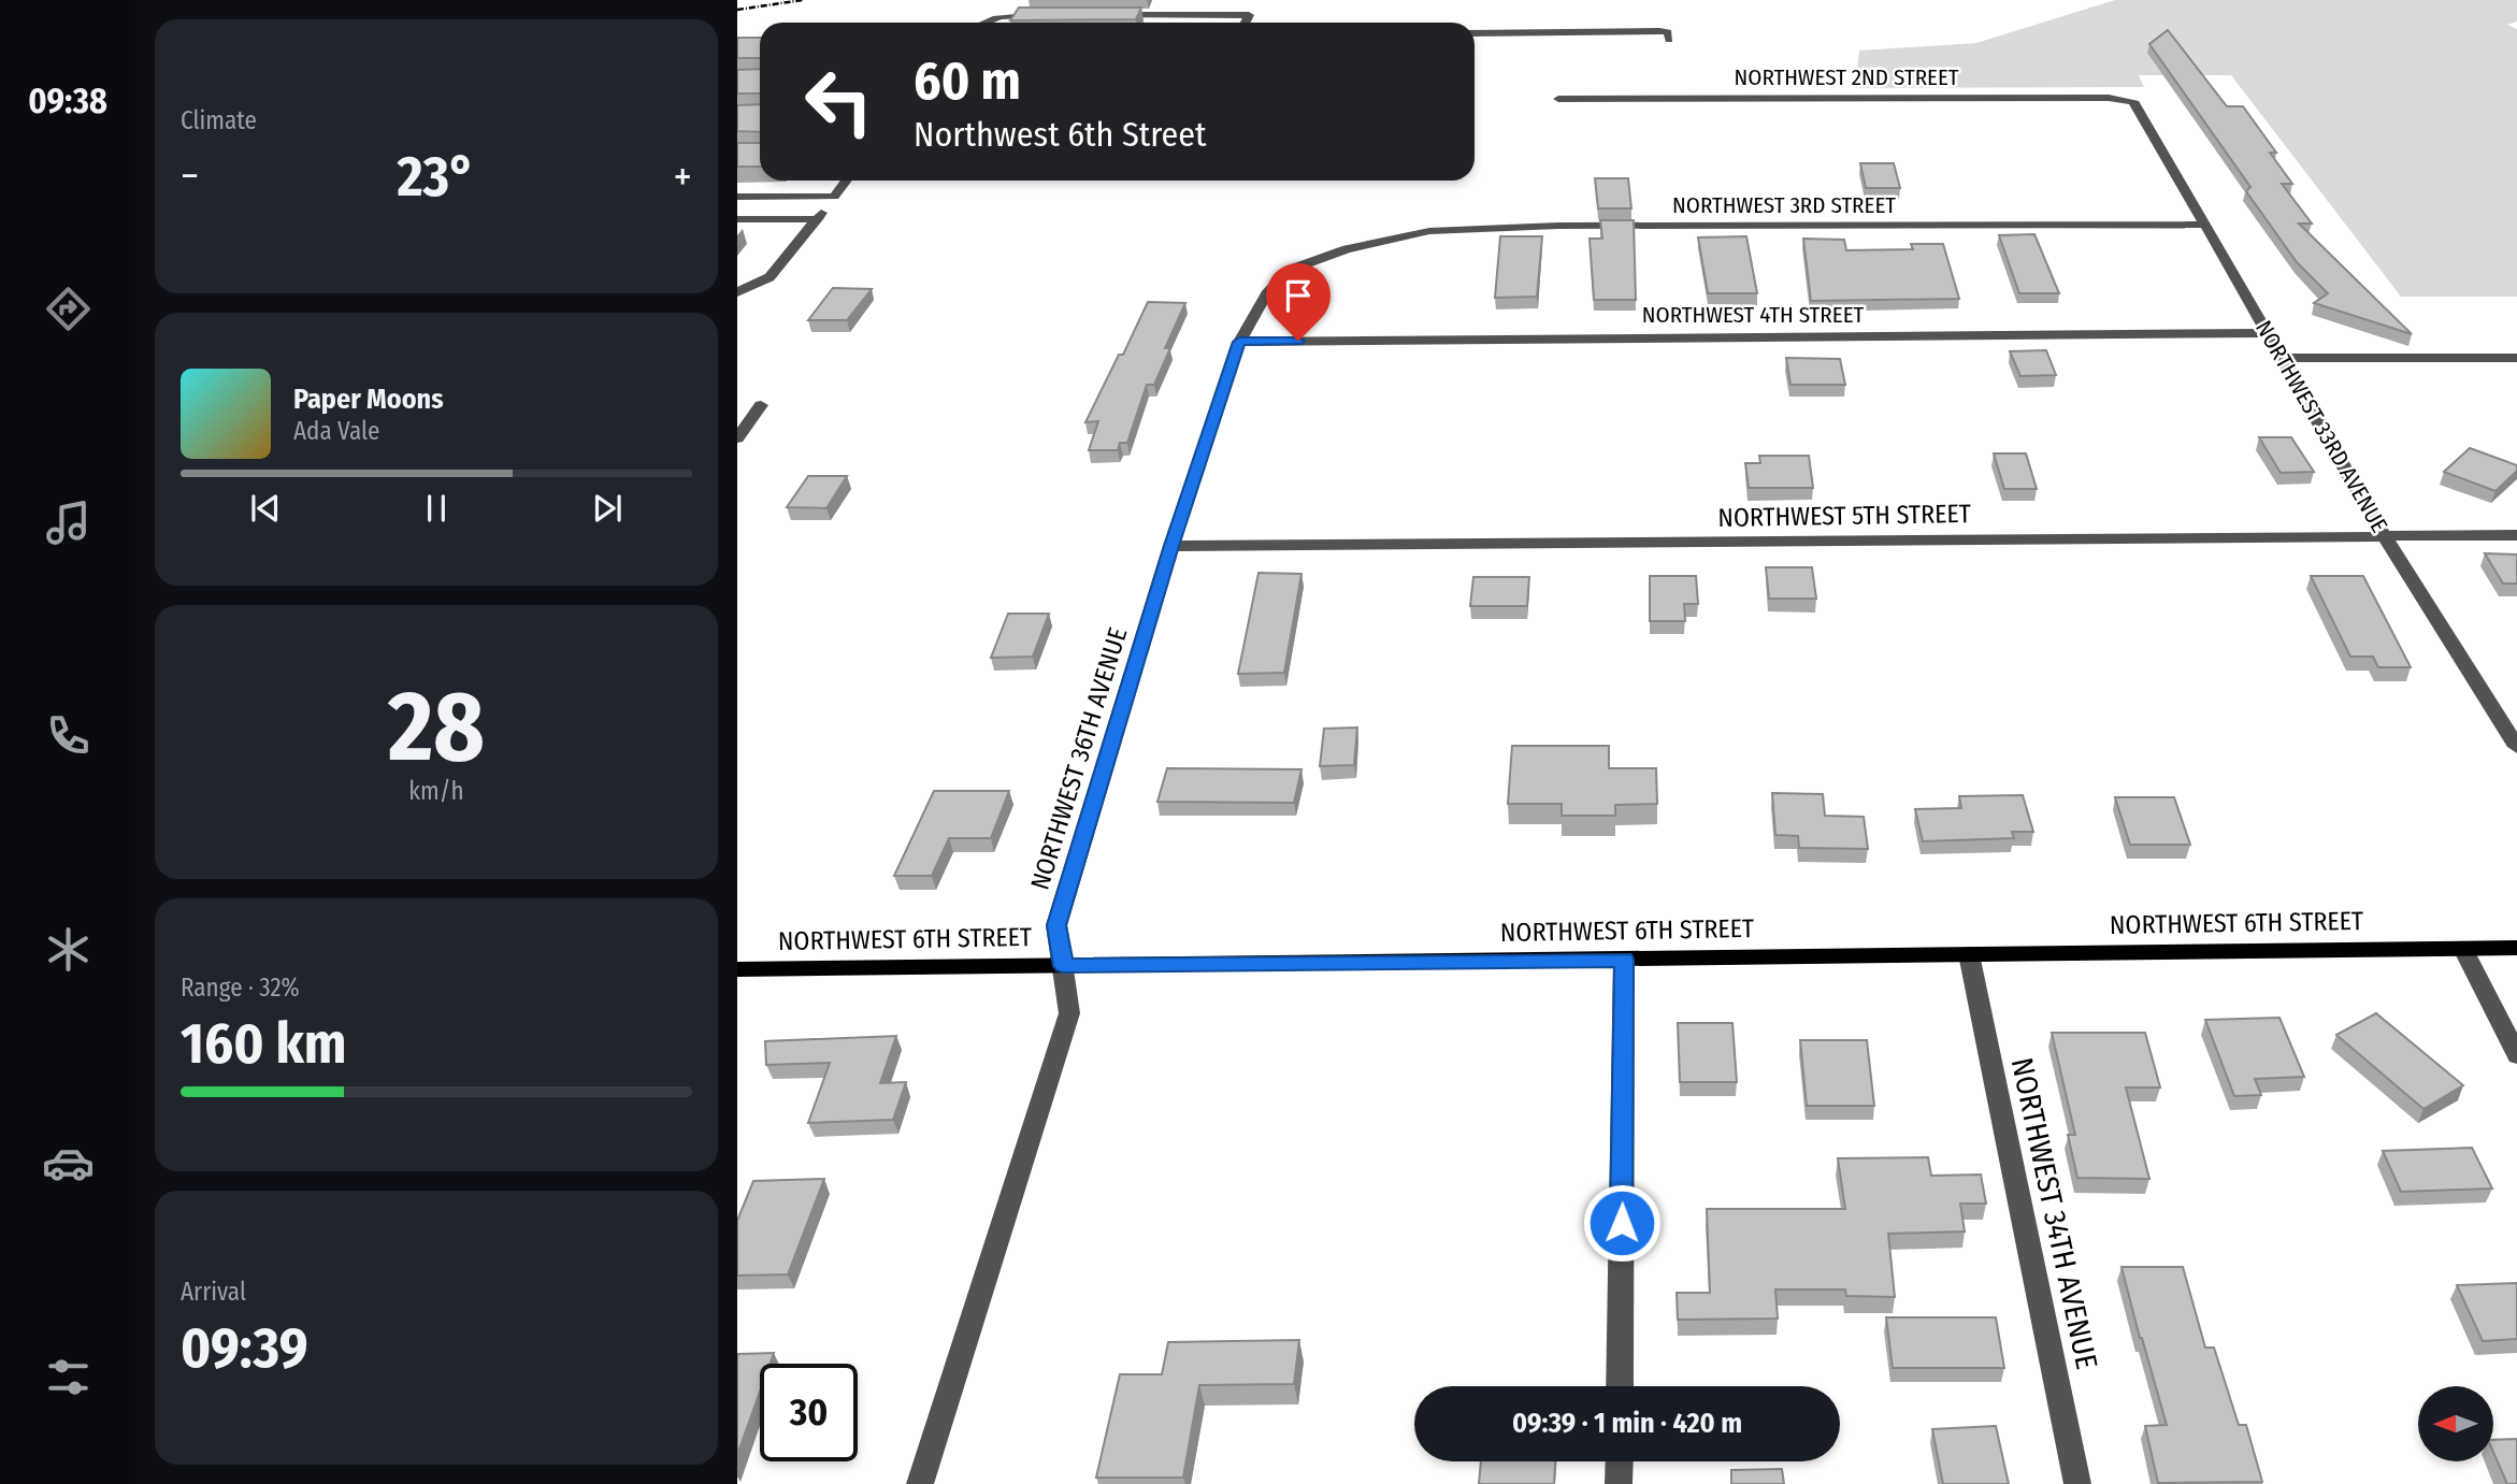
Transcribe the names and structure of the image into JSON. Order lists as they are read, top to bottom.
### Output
{
  "streets": {
    "main road": ["NORTHWEST 6TH STREET"],
    "street": [
      "NORTHWEST 2ND STREET",
      "NORTHWEST 3RD STREET",
      "NORTHWEST 4TH STREET",
      "NORTHWEST 33RD AVENUE",
      "NORTHWEST 5TH STREET",
      "NORTHWEST 36TH AVENUE",
      "NORTHWEST 34TH AVENUE"
    ]
  },
  "crossings": [
    ["NORTHWEST 2ND STREET", "NORTHWEST 33RD AVENUE"],
    ["NORTHWEST 3RD STREET", "NORTHWEST 33RD AVENUE"],
    ["NORTHWEST 3RD STREET", "NORTHWEST 36TH AVENUE"],
    ["NORTHWEST 4TH STREET", "NORTHWEST 33RD AVENUE"],
    ["NORTHWEST 4TH STREET", "NORTHWEST 36TH AVENUE"],
    ["NORTHWEST 33RD AVENUE", "NORTHWEST 5TH STREET"],
    ["NORTHWEST 5TH STREET", "NORTHWEST 36TH AVENUE"],
    ["NORTHWEST 36TH AVENUE", "NORTHWEST 6TH STREET"],
    ["NORTHWEST 6TH STREET", "NORTHWEST 34TH AVENUE"]
  ],
  "north": "left",
  "page": {
    "tabs": "09:38",
    "tile": [
      "Climate",
      ["28", "km/h"],
      ["Range · 32%", "160 km"],
      ["Arrival", "09:39"]
    ],
    "turn": ["60 m", "Northwest 6th Street"],
    "heat": ["−", "23°", "+"],
    "song": ["Paper Moons", "Ada Vale"],
    "limit": "30",
    "trip": "09:39 · 1 min · 420 m"
  }
}
